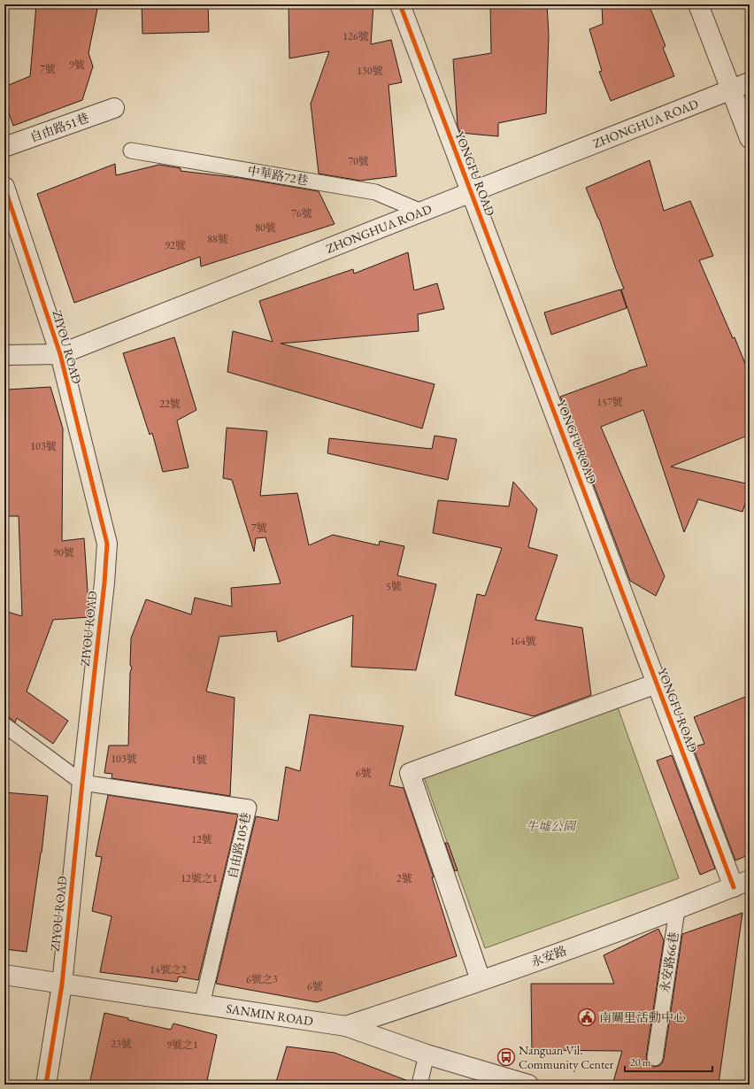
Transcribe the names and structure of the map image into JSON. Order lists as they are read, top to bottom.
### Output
{
  "streets": {
    "street": [
      "ZHONGHUA ROAD",
      "自由路51巷",
      "YONGFU ROAD",
      "ZIYOU ROAD",
      "永安路",
      "SANMIN ROAD"
    ],
    "lane": ["中華路72巷", "自由路105巷", "永安路66巷"]
  },
  "crossings": [
    ["ZHONGHUA ROAD", "YONGFU ROAD"],
    ["ZHONGHUA ROAD", "中華路72巷"],
    ["ZHONGHUA ROAD", "ZIYOU ROAD"],
    ["YONGFU ROAD", "永安路"],
    ["ZIYOU ROAD", "自由路105巷"],
    ["ZIYOU ROAD", "SANMIN ROAD"],
    ["自由路105巷", "SANMIN ROAD"],
    ["永安路", "永安路66巷"],
    ["永安路", "SANMIN ROAD"]
  ],
  "parks": ["牛墟公園"],
  "places": {
    "public building": ["南關里活動中心"],
    "bus stop": ["Nanguan Vil. Community Center"]
  },
  "house_numbers": [
    "126號",
    "9號",
    "7號",
    "130號",
    "70號",
    "76號",
    "80號",
    "88號",
    "92號",
    "157號",
    "22號",
    "103號",
    "7號",
    "90號",
    "5號",
    "164號",
    "103號",
    "1號",
    "6號",
    "12號",
    "12號之1",
    "2號",
    "14號之2",
    "6號之3",
    "6號",
    "23號",
    "9號之1"
  ],
  "scale_bar": "20 m"
}
